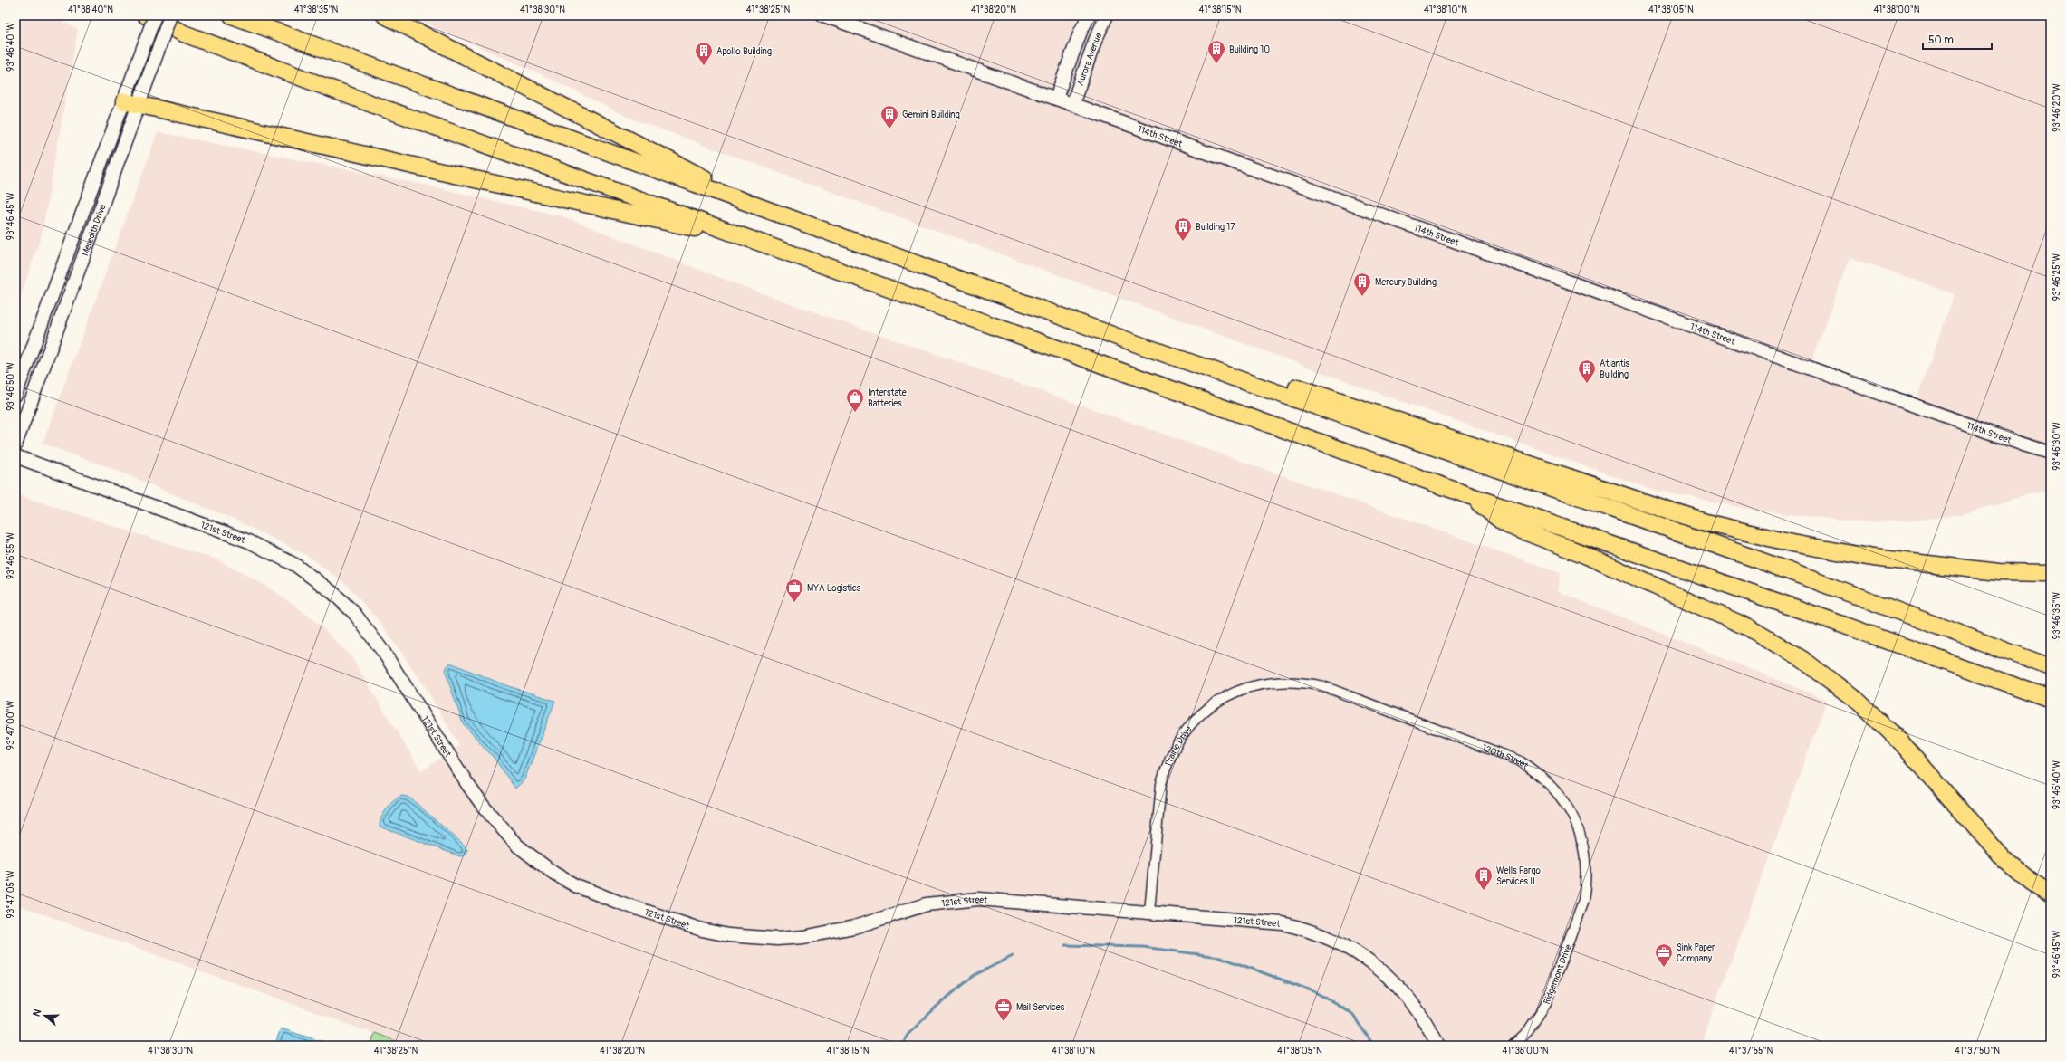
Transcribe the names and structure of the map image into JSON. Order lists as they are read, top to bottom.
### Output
{
  "streets": {
    "street": [
      "Aurora Avenue",
      "114th Street",
      "Meredith Drive",
      "121st Street",
      "Prairie Drive",
      "120th Street",
      "Ridgemont Drive"
    ]
  },
  "crossings": [
    ["Aurora Avenue", "114th Street"],
    ["121st Street", "Prairie Drive"],
    ["Prairie Drive", "120th Street"],
    ["120th Street", "Ridgemont Drive"]
  ],
  "places": {
    "building": [
      "Building 10",
      "Apollo Building",
      "Gemini Building",
      "Building 17",
      "Mercury Building",
      "Atlantis Building",
      "Wells Fargo Services II"
    ],
    "shop": ["Interstate Batteries"],
    "office": ["MYA Logistics", "Sink Paper Company", "Mail Services"]
  },
  "scale_bar": "50 m",
  "north": "left",
  "coordinates": [
    "41°38'40\"N",
    "41°38'35\"N",
    "41°38'30\"N",
    "41°38'25\"N",
    "41°38'20\"N",
    "41°38'15\"N",
    "41°38'10\"N",
    "41°38'05\"N",
    "41°38'00\"N",
    "93°46'40\"W",
    "93°46'20\"W",
    "93°46'45\"W",
    "93°46'25\"W",
    "93°46'50\"W",
    "93°46'30\"W",
    "93°46'55\"W",
    "93°46'35\"W",
    "93°47'00\"W",
    "93°47'05\"W",
    "41°37'55\"N",
    "41°37'50\"N"
  ]
}
